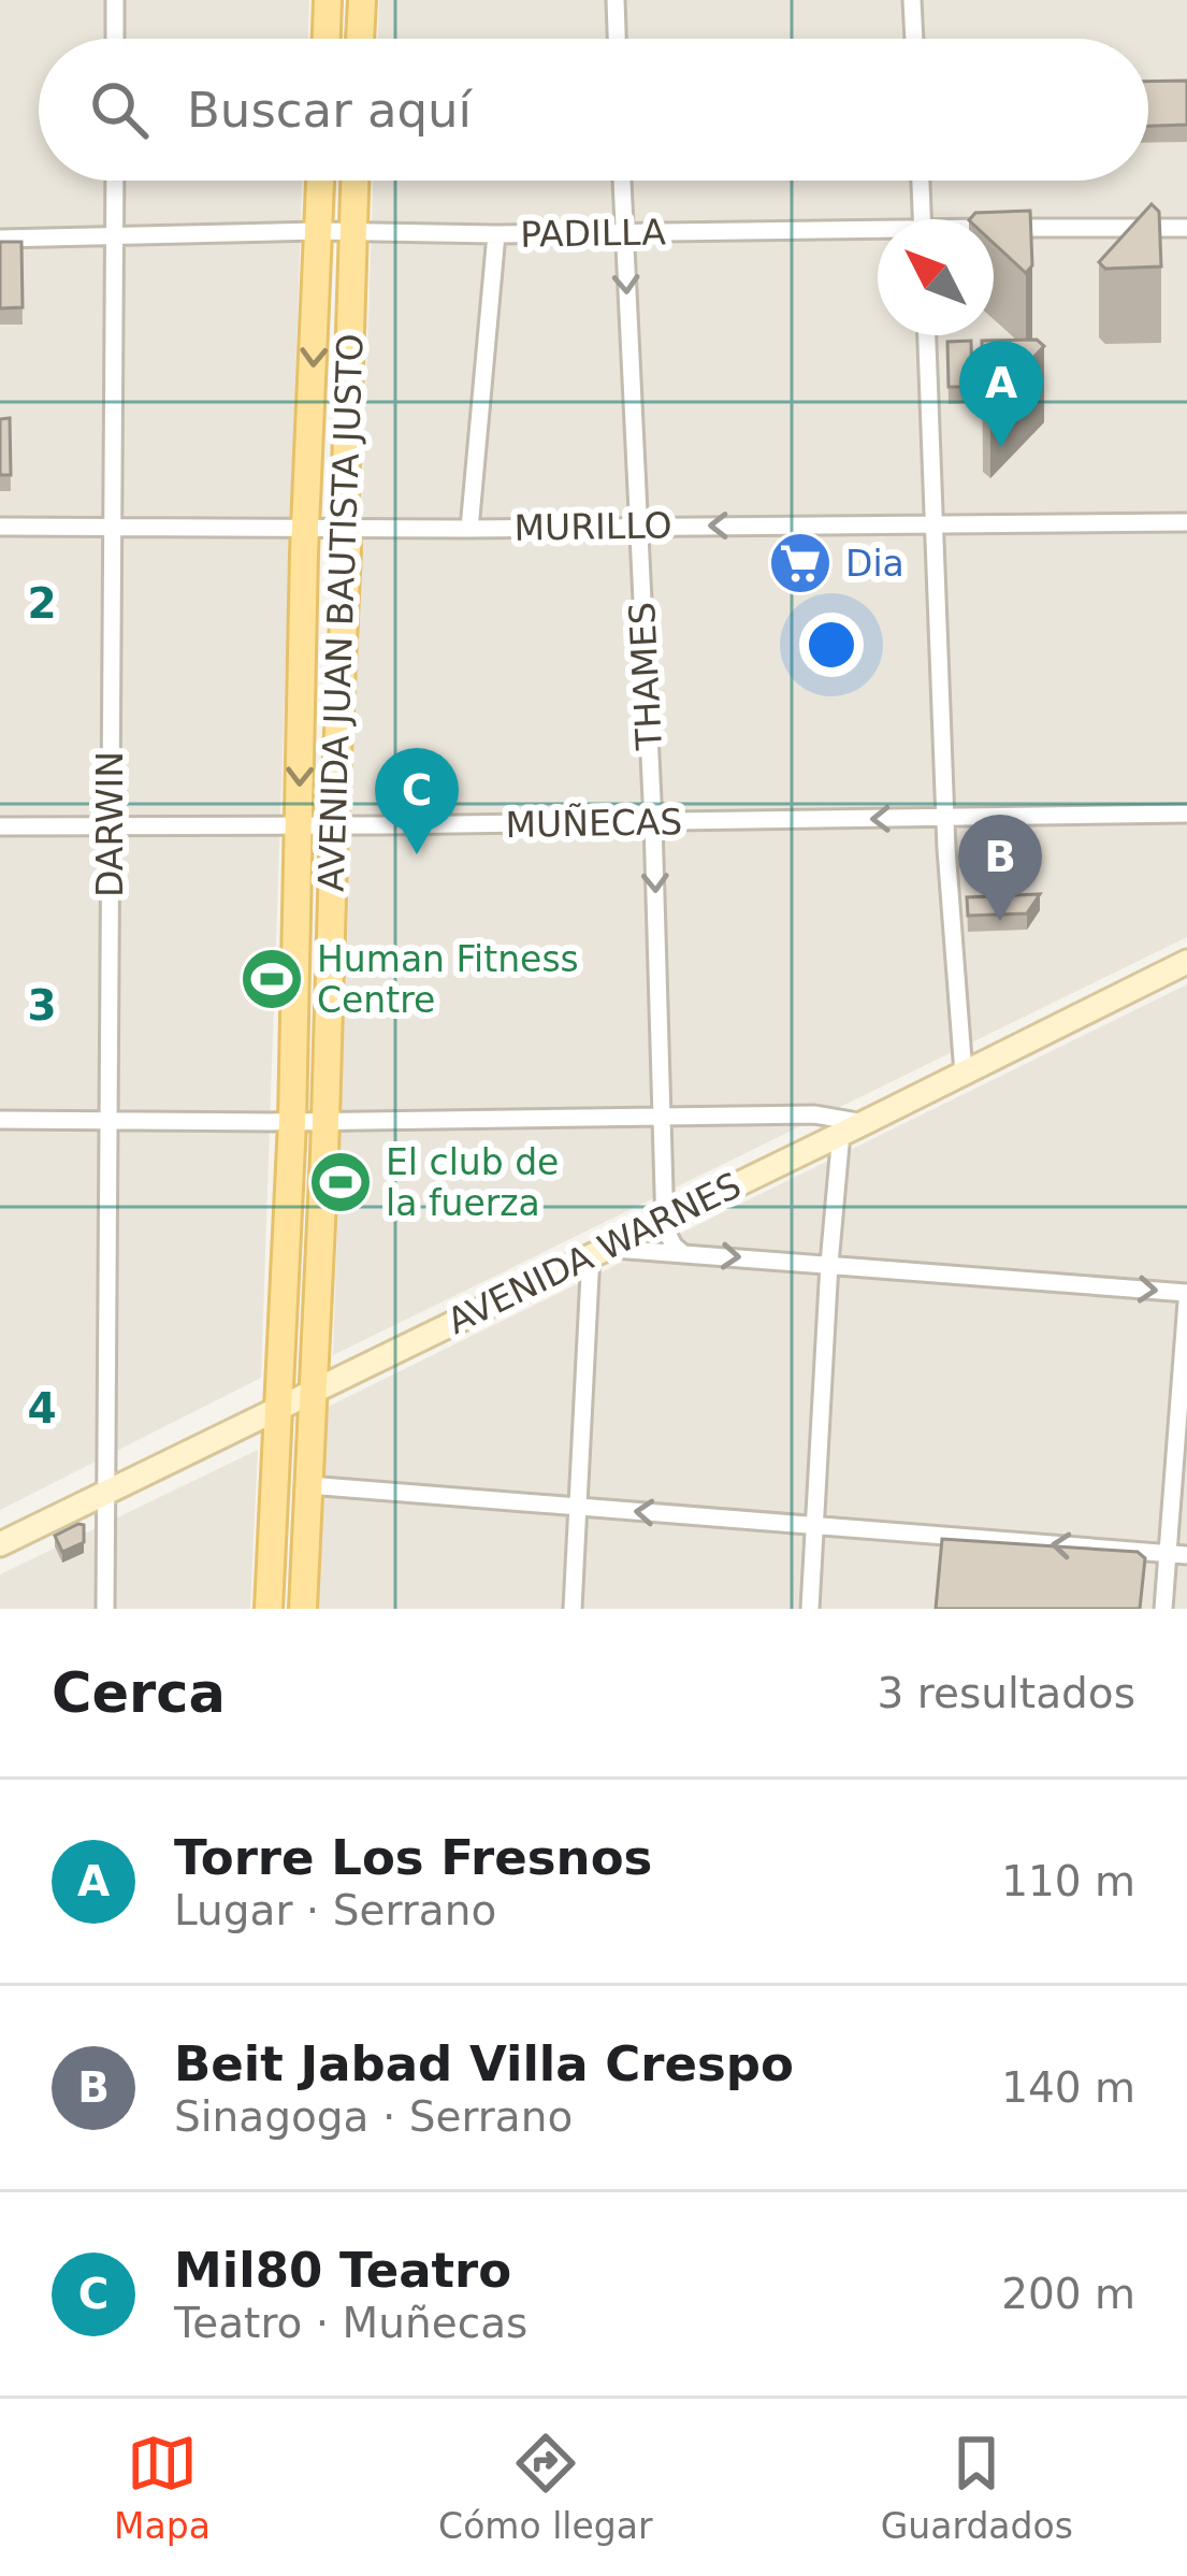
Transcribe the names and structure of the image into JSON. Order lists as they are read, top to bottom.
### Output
{
  "streets": {
    "main road": ["AVENIDA JUAN BAUTISTA JUSTO", "AVENIDA WARNES"],
    "street": [
      "PADILLA",
      "MURILLO",
      "THAMES",
      "MUÑECAS",
      "DARWIN"
    ]
  },
  "crossings": [
    ["PADILLA", "AVENIDA JUAN BAUTISTA JUSTO"],
    ["PADILLA", "THAMES"],
    ["PADILLA", "DARWIN"],
    ["MURILLO", "AVENIDA JUAN BAUTISTA JUSTO"],
    ["MURILLO", "THAMES"],
    ["MURILLO", "DARWIN"],
    ["AVENIDA JUAN BAUTISTA JUSTO", "MUÑECAS"],
    ["AVENIDA JUAN BAUTISTA JUSTO", "AVENIDA WARNES"],
    ["THAMES", "MUÑECAS"],
    ["THAMES", "AVENIDA WARNES"],
    ["MUÑECAS", "DARWIN"],
    ["DARWIN", "AVENIDA WARNES"]
  ],
  "one_way": ["THAMES"],
  "places": {
    "supermarket": ["Dia"],
    "sports": ["Human Fitness Centre", "El club de la fuerza"]
  },
  "north": "top left",
  "page": {
    "search": "Buscar aquí",
    "pins": ["A", "C", "B"],
    "heading": ["Cerca", "3 resultados"],
    "list": [
      {
        "mark": "A",
        "name": "Torre Los Fresnos",
        "note": "Lugar · Serrano",
        "value": "110 m"
      },
      {
        "mark": "B",
        "name": "Beit Jabad Villa Crespo",
        "note": "Sinagoga · Serrano",
        "value": "140 m"
      },
      {
        "mark": "C",
        "name": "Mil80 Teatro",
        "note": "Teatro · Muñecas",
        "value": "200 m"
      }
    ],
    "nav": ["Mapa", "Cómo llegar", "Guardados"]
  },
  "grid": {
    "rows": ["2", "3", "4"]
  }
}
